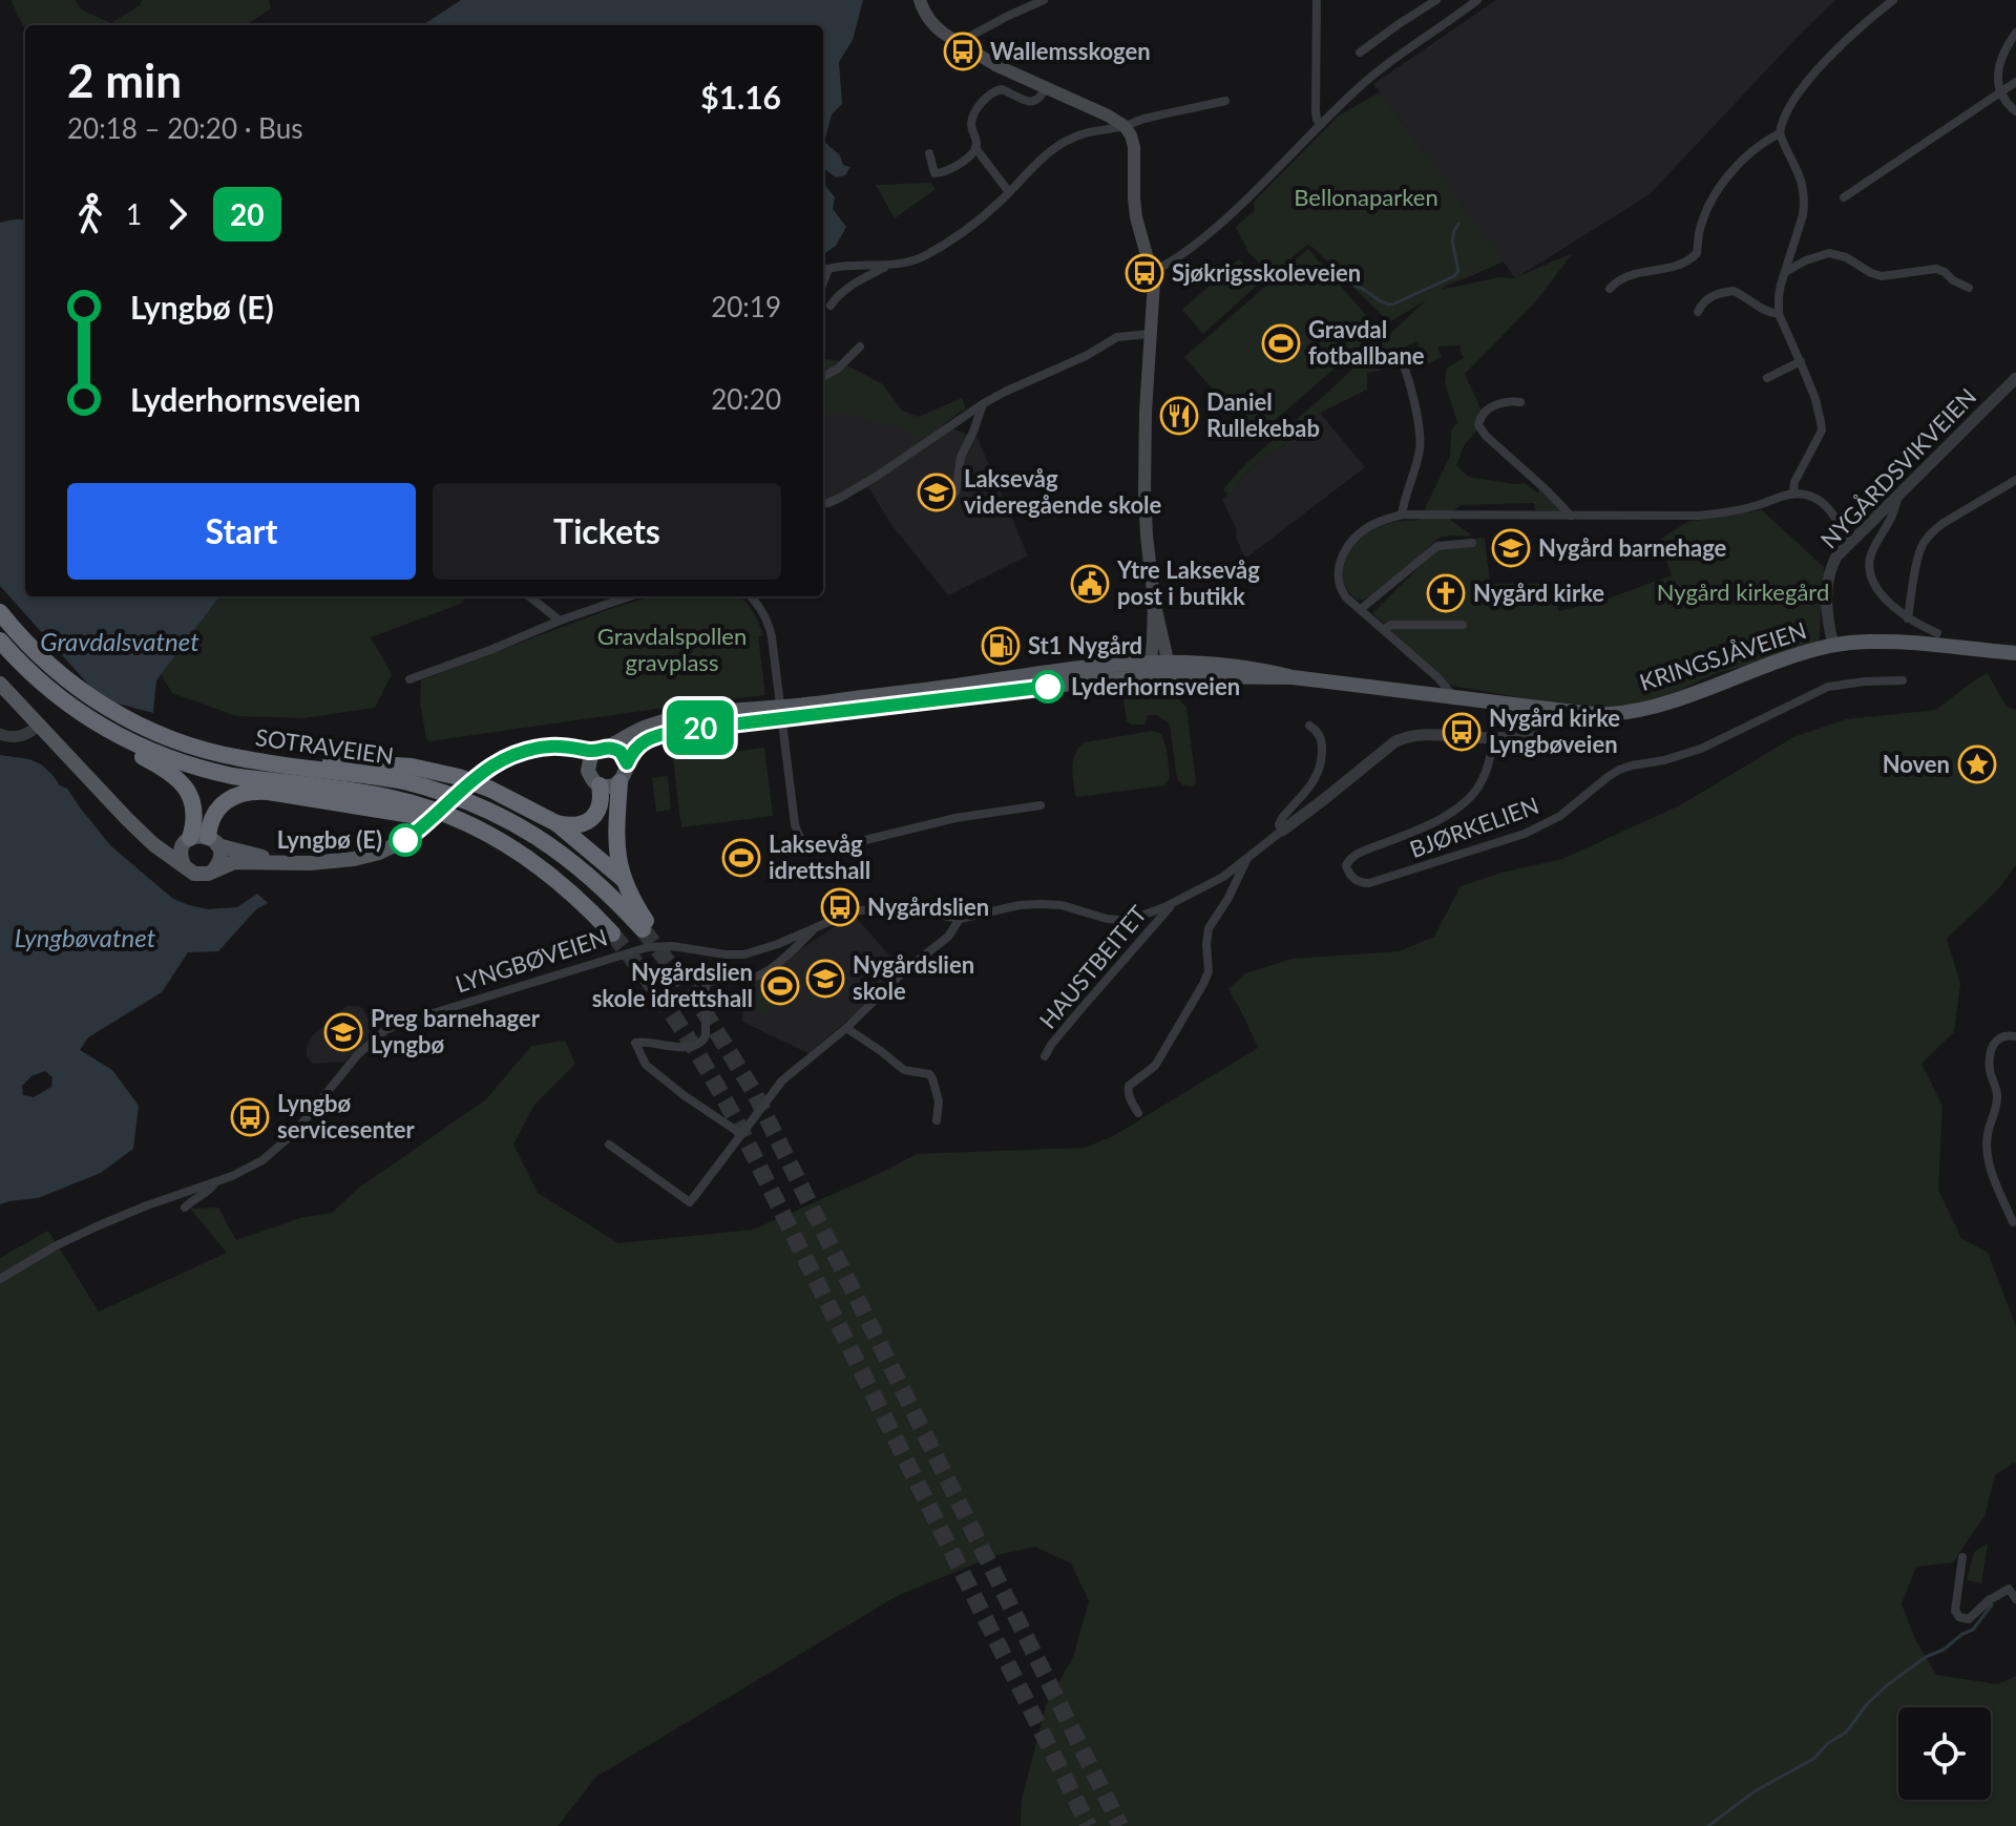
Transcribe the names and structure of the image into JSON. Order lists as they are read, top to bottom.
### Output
{
  "streets": {
    "highway": ["SOTRAVEIEN"],
    "main road": ["KRINGSJÅVEIEN"],
    "street": [
      "NYGÅRDSVIKVEIEN",
      "BJØRKELIEN",
      "LYNGBØVEIEN",
      "HAUSTBEITET"
    ]
  },
  "crossings": [
    ["NYGÅRDSVIKVEIEN", "KRINGSJÅVEIEN"],
    ["KRINGSJÅVEIEN", "LYNGBØVEIEN"],
    ["BJØRKELIEN", "LYNGBØVEIEN"],
    ["LYNGBØVEIEN", "HAUSTBEITET"]
  ],
  "water": ["Gravdalsvatnet", "Lyngbøvatnet"],
  "parks": ["Bellonaparken", "Nygård kirkegård", "Gravdalspollen gravplass"],
  "places": {
    "bus stop": [
      "Wallemsskogen",
      "Sjøkrigsskoleveien",
      "Nygård kirke Lyngbøveien",
      "Nygårdslien",
      "Lyngbø servicesenter"
    ],
    "sports": ["Gravdal fotballbane", "Laksevåg idrettshall", "Nygårdslien skole idrettshall"],
    "restaurant": ["Daniel Rullekebab"],
    "school or university": [
      "Laksevåg videregående skole",
      "Nygård barnehage",
      "Nygårdslien skole",
      "Preg barnehager Lyngbø"
    ],
    "public building": ["Ytre Laksevåg post i butikk"],
    "church": ["Nygård kirke"],
    "fuel station": ["St1 Nygård"],
    "other": ["Lyderhornsveien", "Lyngbø (E)"],
    "place": ["Noven"]
  },
  "lines": ["bus line 20"],
  "page": {
    "on_map": "20",
    "heading": ["2 min", "20:18 – 20:20 · Bus", "$1.16"],
    "legs": ["1", "20"],
    "list": [
      {
        "name": "Lyngbø (E)",
        "value": "20:19"
      },
      {
        "name": "Lyderhornsveien",
        "value": "20:20"
      }
    ],
    "buttons": ["Start", "Tickets"]
  }
}
